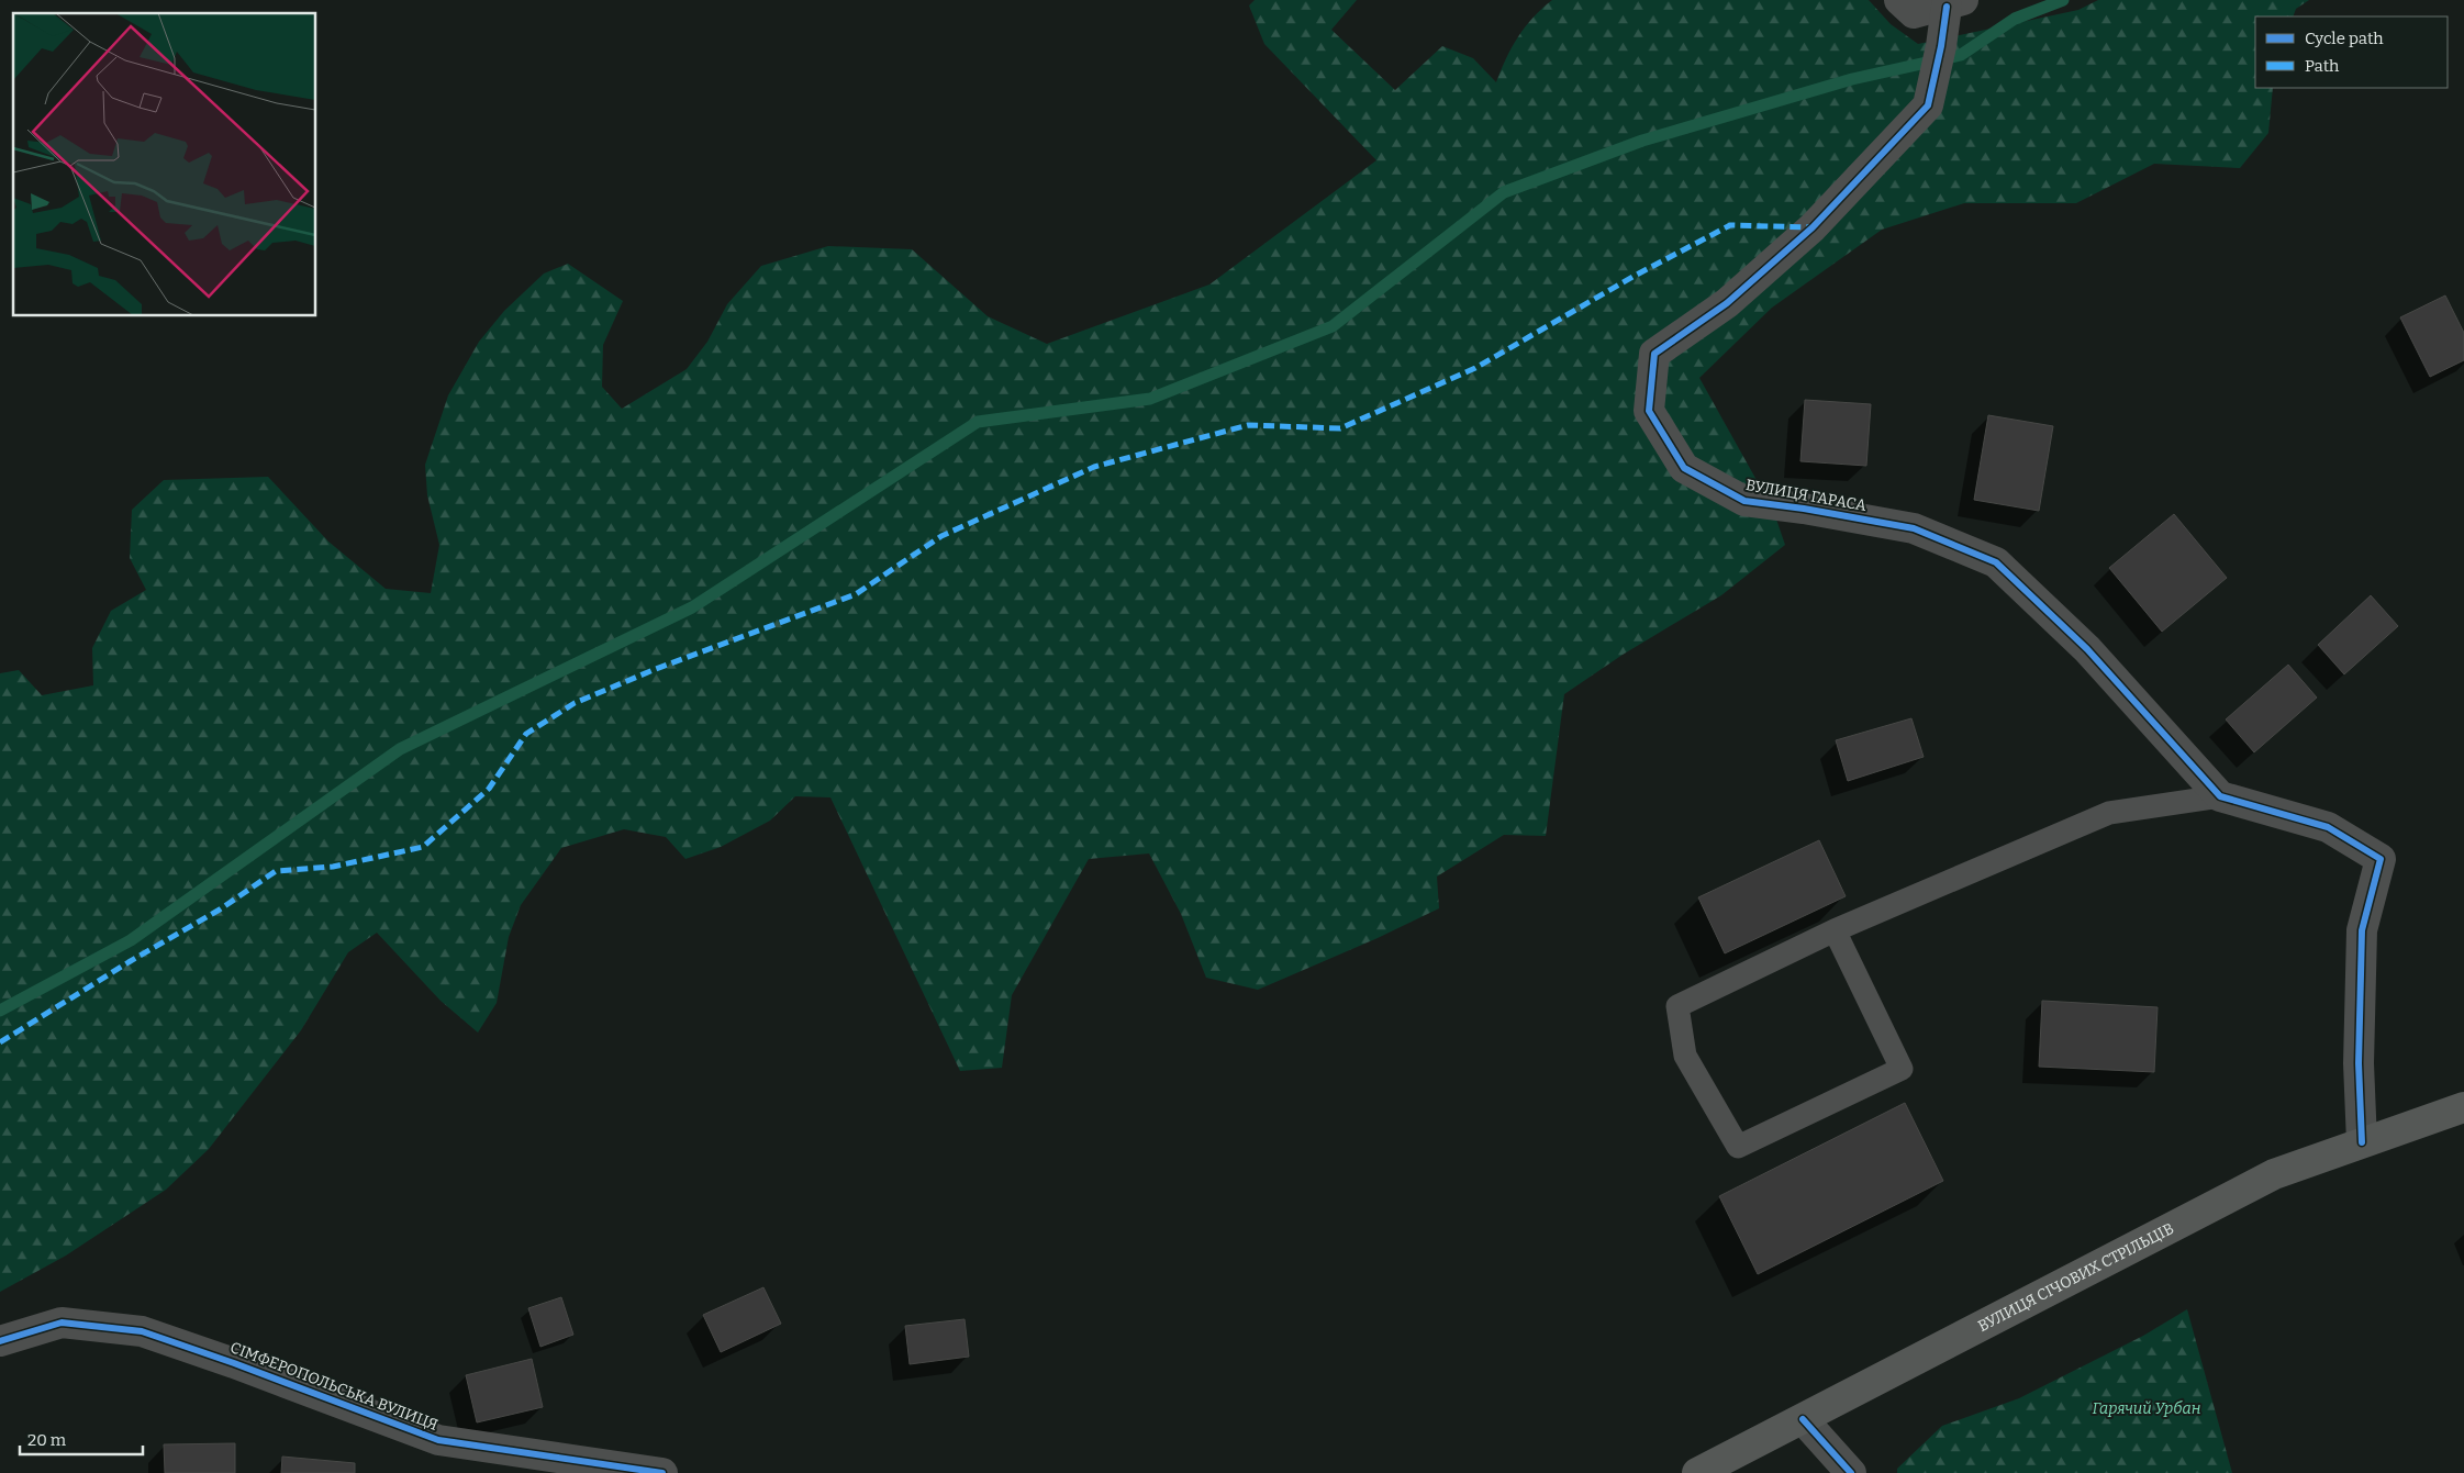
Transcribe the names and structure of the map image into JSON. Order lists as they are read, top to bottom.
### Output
{
  "streets": {
    "main road": ["ВУЛИЦЯ СІЧОВИХ СТРІЛЬЦІВ"],
    "street": ["ВУЛИЦЯ ГАРАСА", "СІМФЕРОПОЛЬСЬКА ВУЛИЦЯ"]
  },
  "parks": ["Гарячий Урбан"],
  "legend": ["Cycle path", "Path"],
  "scale_bar": "20 m"
}
